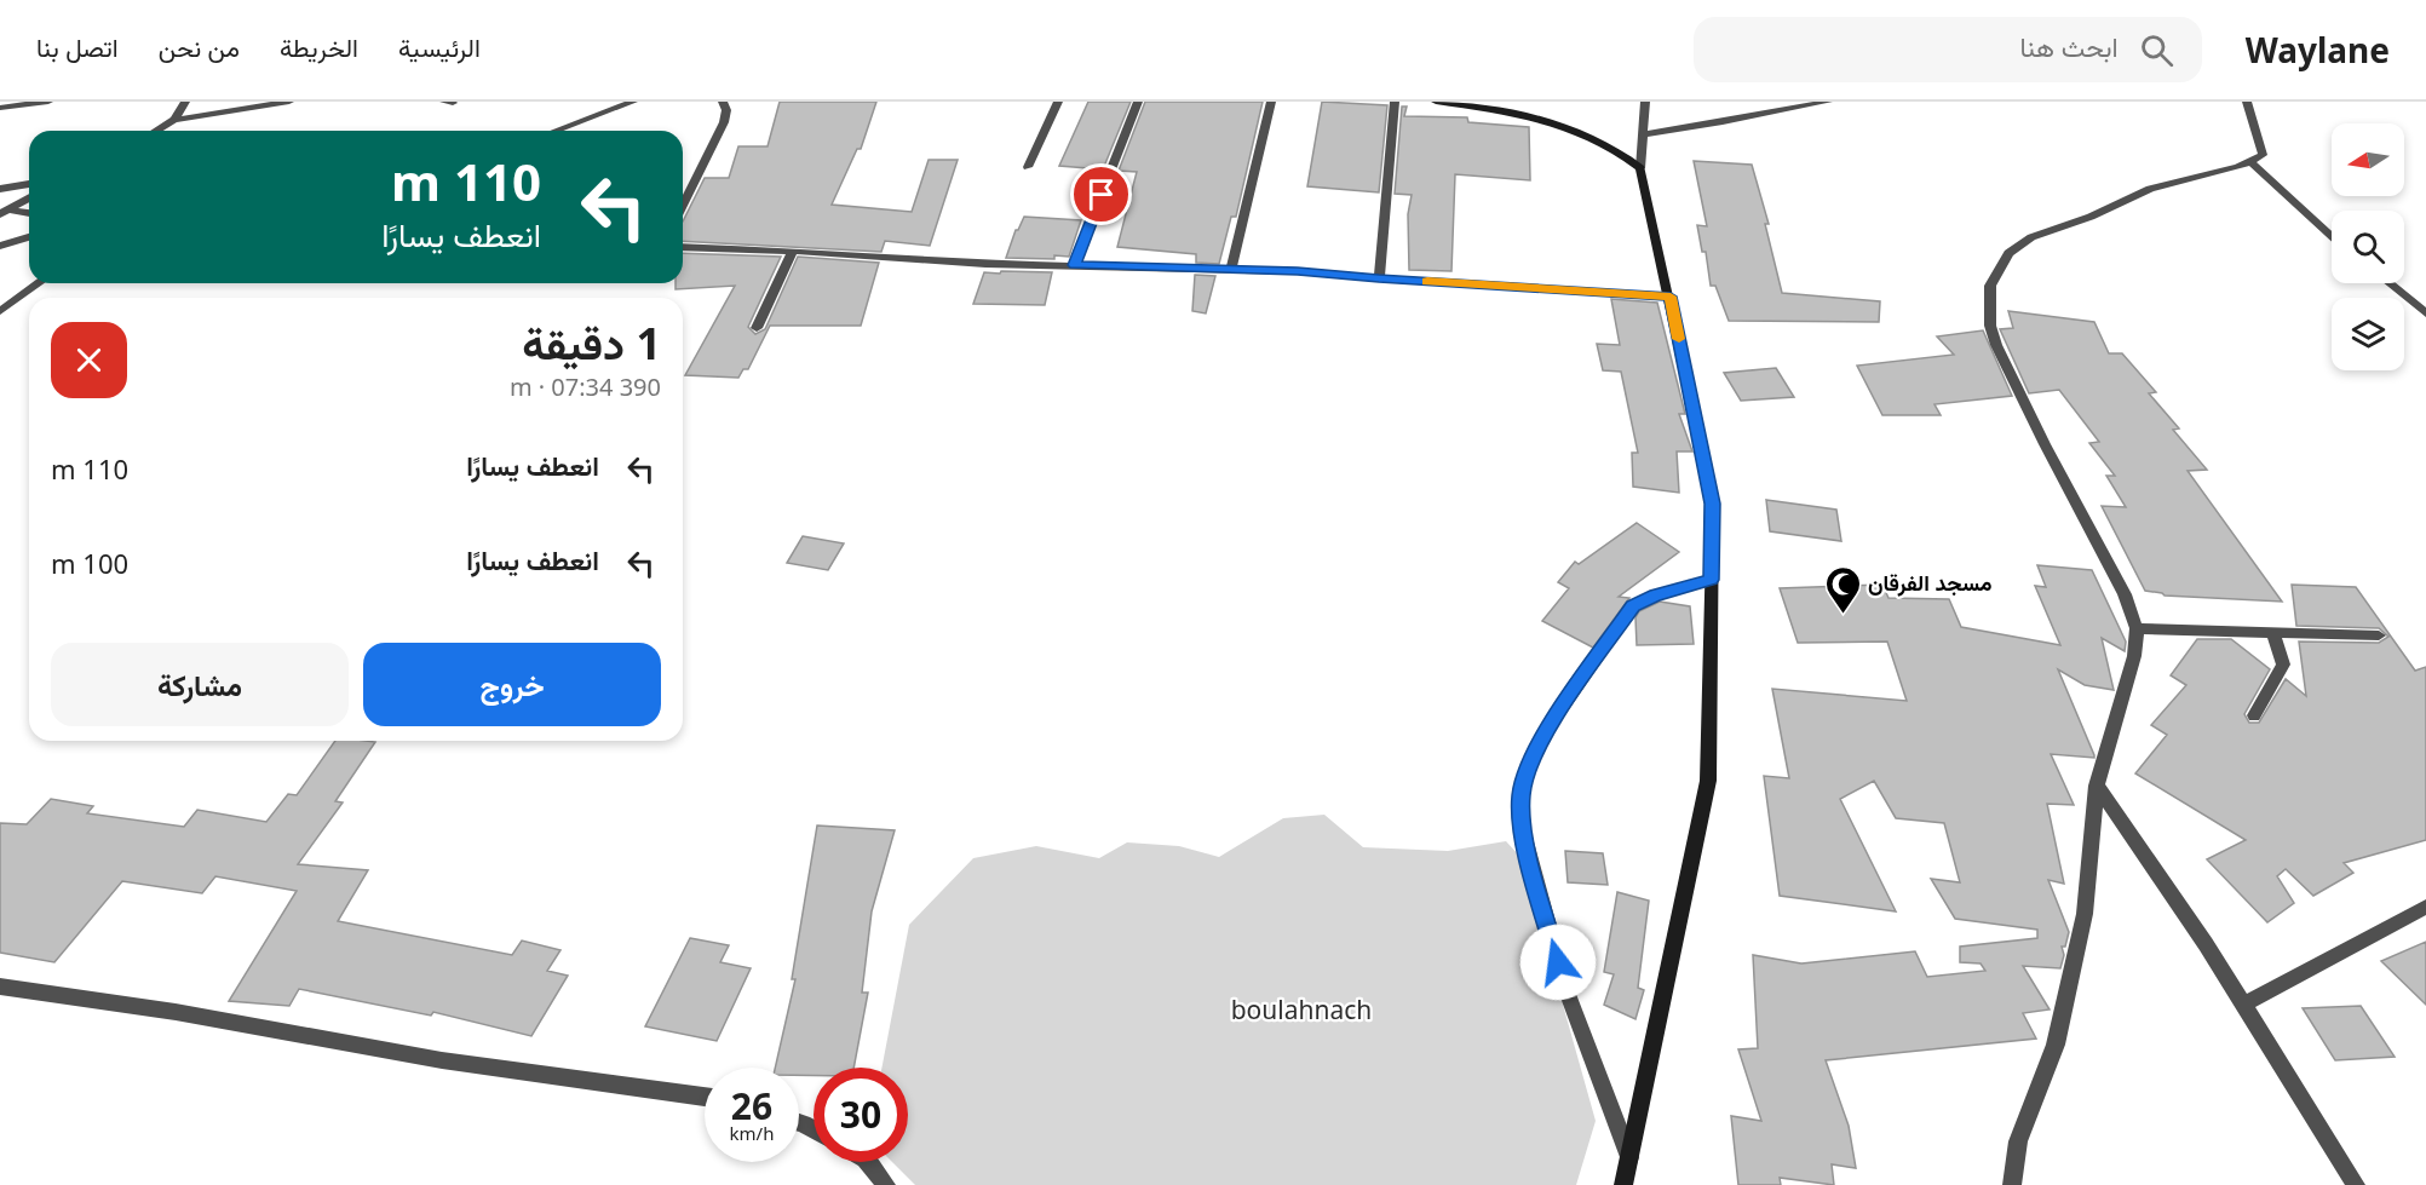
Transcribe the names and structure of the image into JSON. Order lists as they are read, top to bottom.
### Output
{
  "parks": ["boulahnach"],
  "places": {
    "mosque": ["مسجد الفرقان"]
  },
  "north": "left",
  "page": {
    "header": "Waylane",
    "search": "ابحث هنا",
    "nav": [
      "الرئيسية",
      "الخريطة",
      "من نحن",
      "اتصل بنا"
    ],
    "turn": ["110 m", "انعطف يسارًا"],
    "heading": ["1 دقيقة", "390 m · 07:34"],
    "list": [
      {
        "name": "انعطف يسارًا",
        "value": "110 m"
      },
      {
        "name": "انعطف يسارًا",
        "value": "100 m"
      }
    ],
    "buttons": ["خروج", "مشاركة"],
    "speed": "26 km/h",
    "limit": "30"
  }
}
